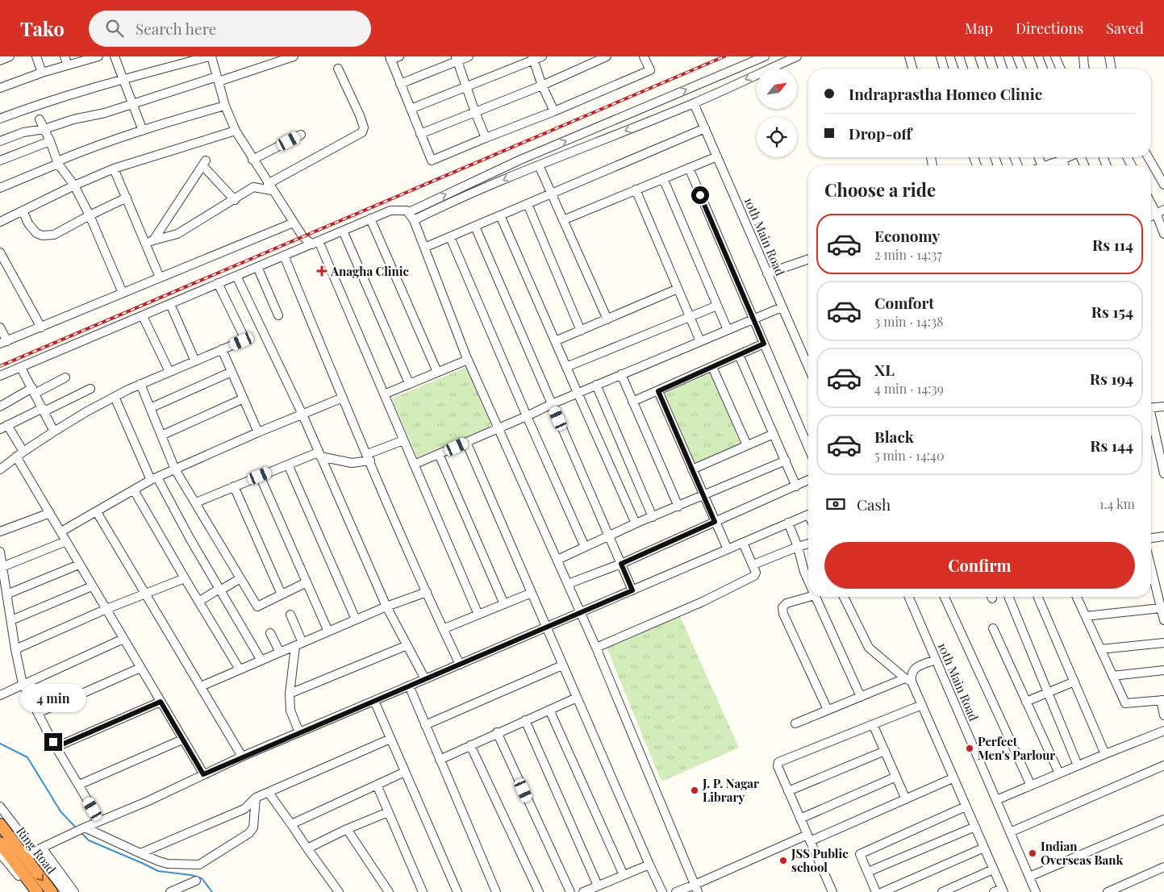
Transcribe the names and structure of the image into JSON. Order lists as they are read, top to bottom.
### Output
{
  "streets": {
    "highway": ["Ring Road"],
    "street": ["10th Main Road"]
  },
  "places": {
    "health": ["Anagha Clinic"],
    "other": [
      "Perfect Men's Parlour",
      "J. P. Nagar Library",
      "Indian Overseas Bank",
      "JSS Public school"
    ]
  },
  "north": "top right",
  "page": {
    "header": "Tako",
    "search": "Search here",
    "nav": ["Map", "Directions", "Saved"],
    "banner": ["Indraprastha Homeo Clinic", "Drop-off"],
    "heading": "Choose a ride",
    "list": [
      {
        "name": "Economy",
        "note": "2 min · 14:37",
        "value": "Rs 114"
      },
      {
        "name": "Comfort",
        "note": "3 min · 14:38",
        "value": "Rs 154"
      },
      {
        "name": "XL",
        "note": "4 min · 14:39",
        "value": "Rs 194"
      },
      {
        "name": "Black",
        "note": "5 min · 14:40",
        "value": "Rs 144"
      }
    ],
    "pay": ["Cash", "1.4 km"],
    "buttons": "Confirm",
    "bubble": "4 min"
  }
}
